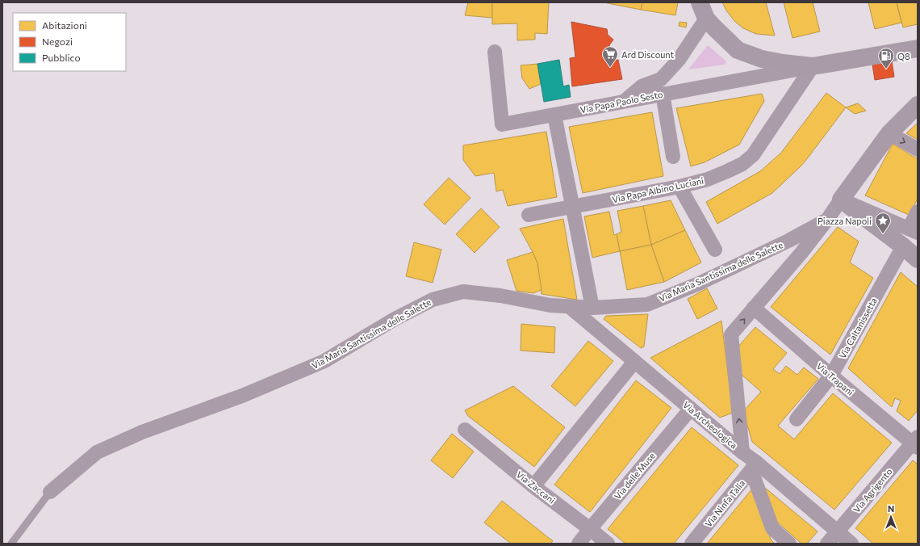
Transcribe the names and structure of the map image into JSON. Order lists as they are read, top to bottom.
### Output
{
  "streets": {
    "main road": ["Via Maria Santissima delle Salette"],
    "street": [
      "Via Papa Paolo Sesto",
      "Via Papa Albino Luciani",
      "Via Caltanissetta",
      "Via Trapani",
      "Via Archeologica",
      "Via delle Muse",
      "Via Zaccani",
      "Via Agrigento",
      "Via Ninfa Talia"
    ]
  },
  "crossings": [
    ["Via Papa Paolo Sesto", "Via Papa Albino Luciani"],
    ["Via Maria Santissima delle Salette", "Via Archeologica"],
    ["Via Caltanissetta", "Via Trapani"],
    ["Via Trapani", "Via Agrigento"],
    ["Via Archeologica", "Via delle Muse"],
    ["Via Archeologica", "Via Agrigento"],
    ["Via Archeologica", "Via Ninfa Talia"],
    ["Via delle Muse", "Via Zaccani"]
  ],
  "places": {
    "supermarket": ["Ard Discount"],
    "fuel station": ["Q8"],
    "place": ["Piazza Napoli"]
  },
  "legend": ["Abitazioni", "Negozi", "Pubblico"],
  "north": "top"
}
